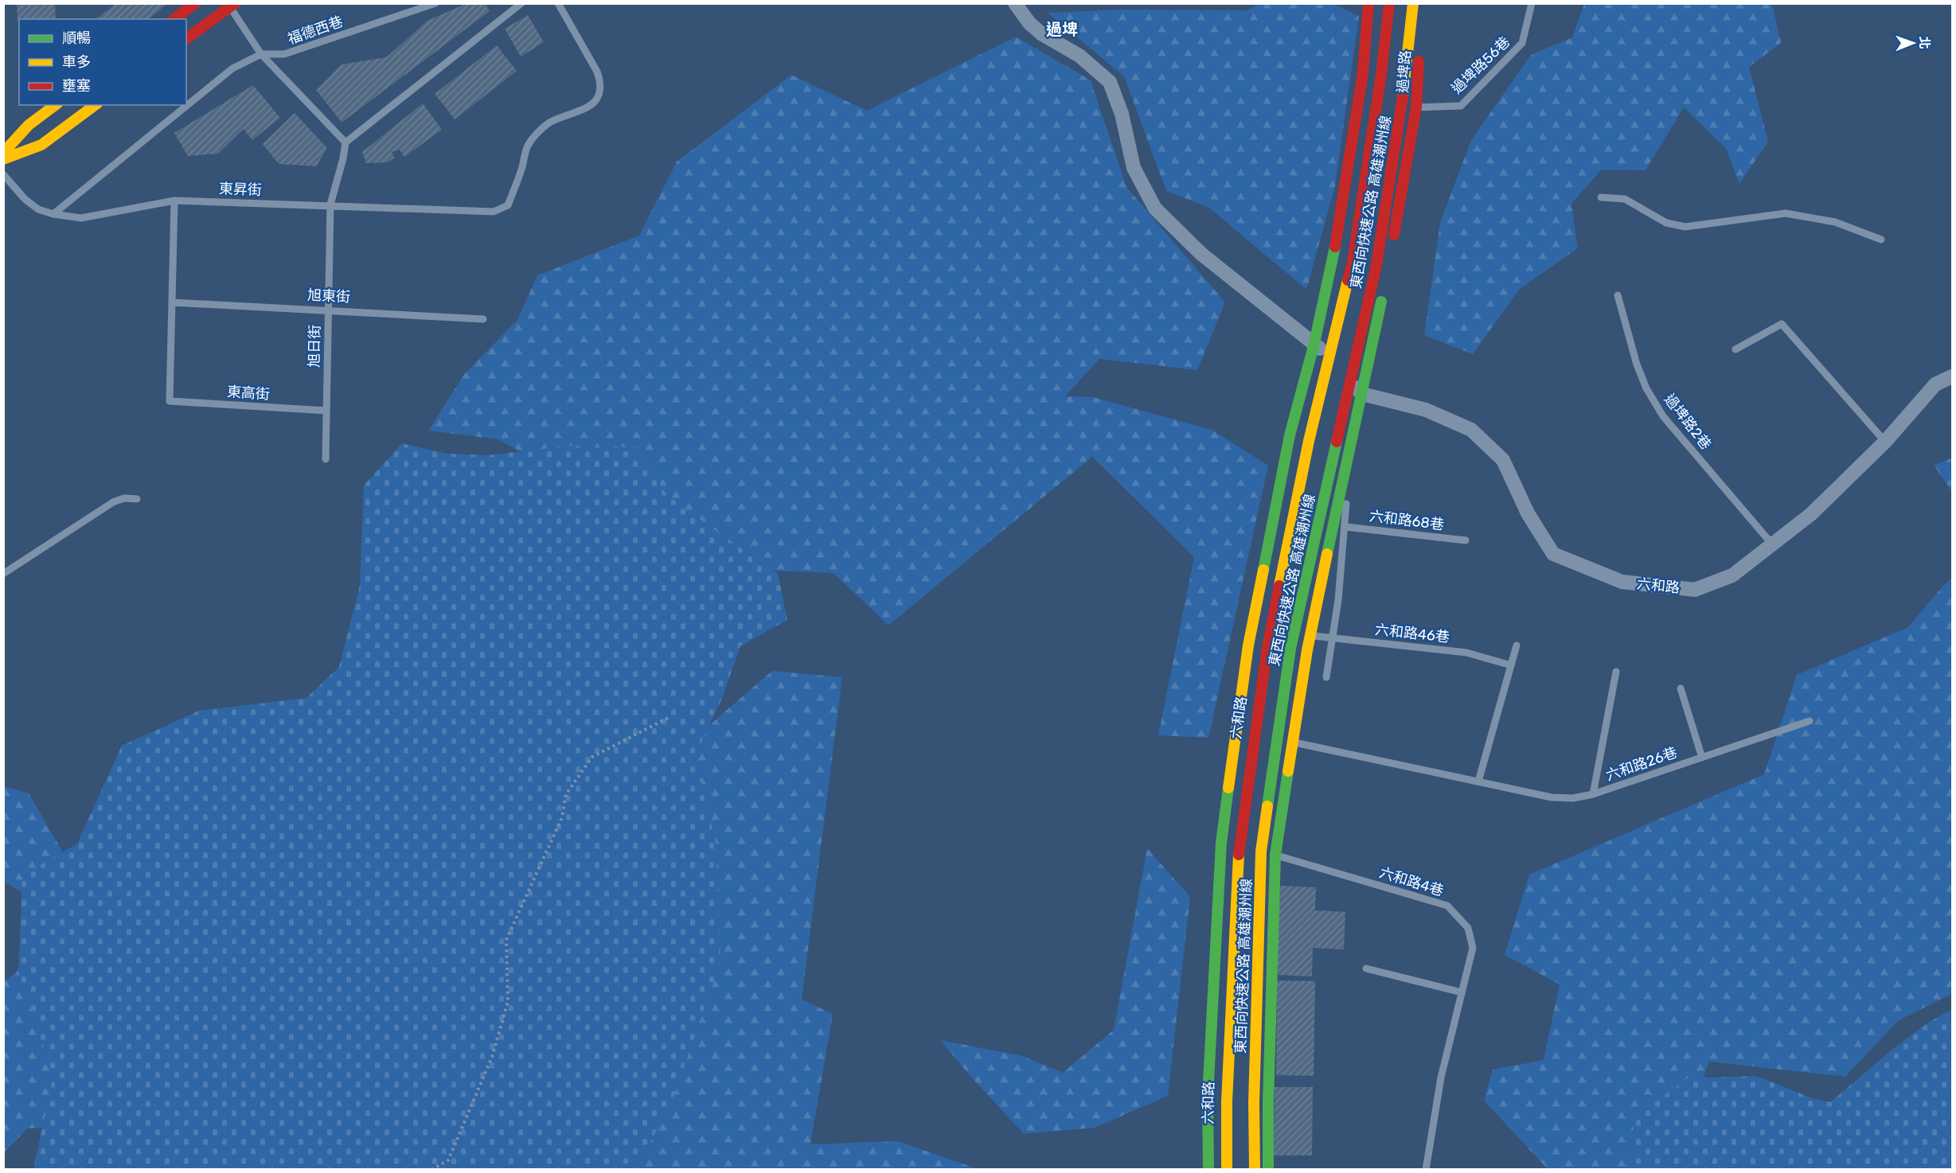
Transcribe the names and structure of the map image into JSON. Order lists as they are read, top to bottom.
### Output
{
  "streets": {
    "main road": ["過埤路", "東西向快速公路 高雄潮州線", "六和路"],
    "lane": [
      "福德西巷",
      "過埤路56巷",
      "東昇街",
      "旭東街",
      "旭日街",
      "東高街",
      "過埤路2巷",
      "六和路68巷",
      "六和路46巷",
      "六和路26巷",
      "六和路4巷"
    ]
  },
  "crossings": [
    ["福德西巷", "東昇街"],
    ["過埤路56巷", "過埤路"],
    ["東昇街", "旭日街"],
    ["旭東街", "旭日街"],
    ["旭東街", "東高街"],
    ["旭日街", "東高街"],
    ["過埤路2巷", "六和路"]
  ],
  "districts": ["過埤"],
  "legend": ["順暢", "車多", "壅塞"],
  "north": "right"
}
